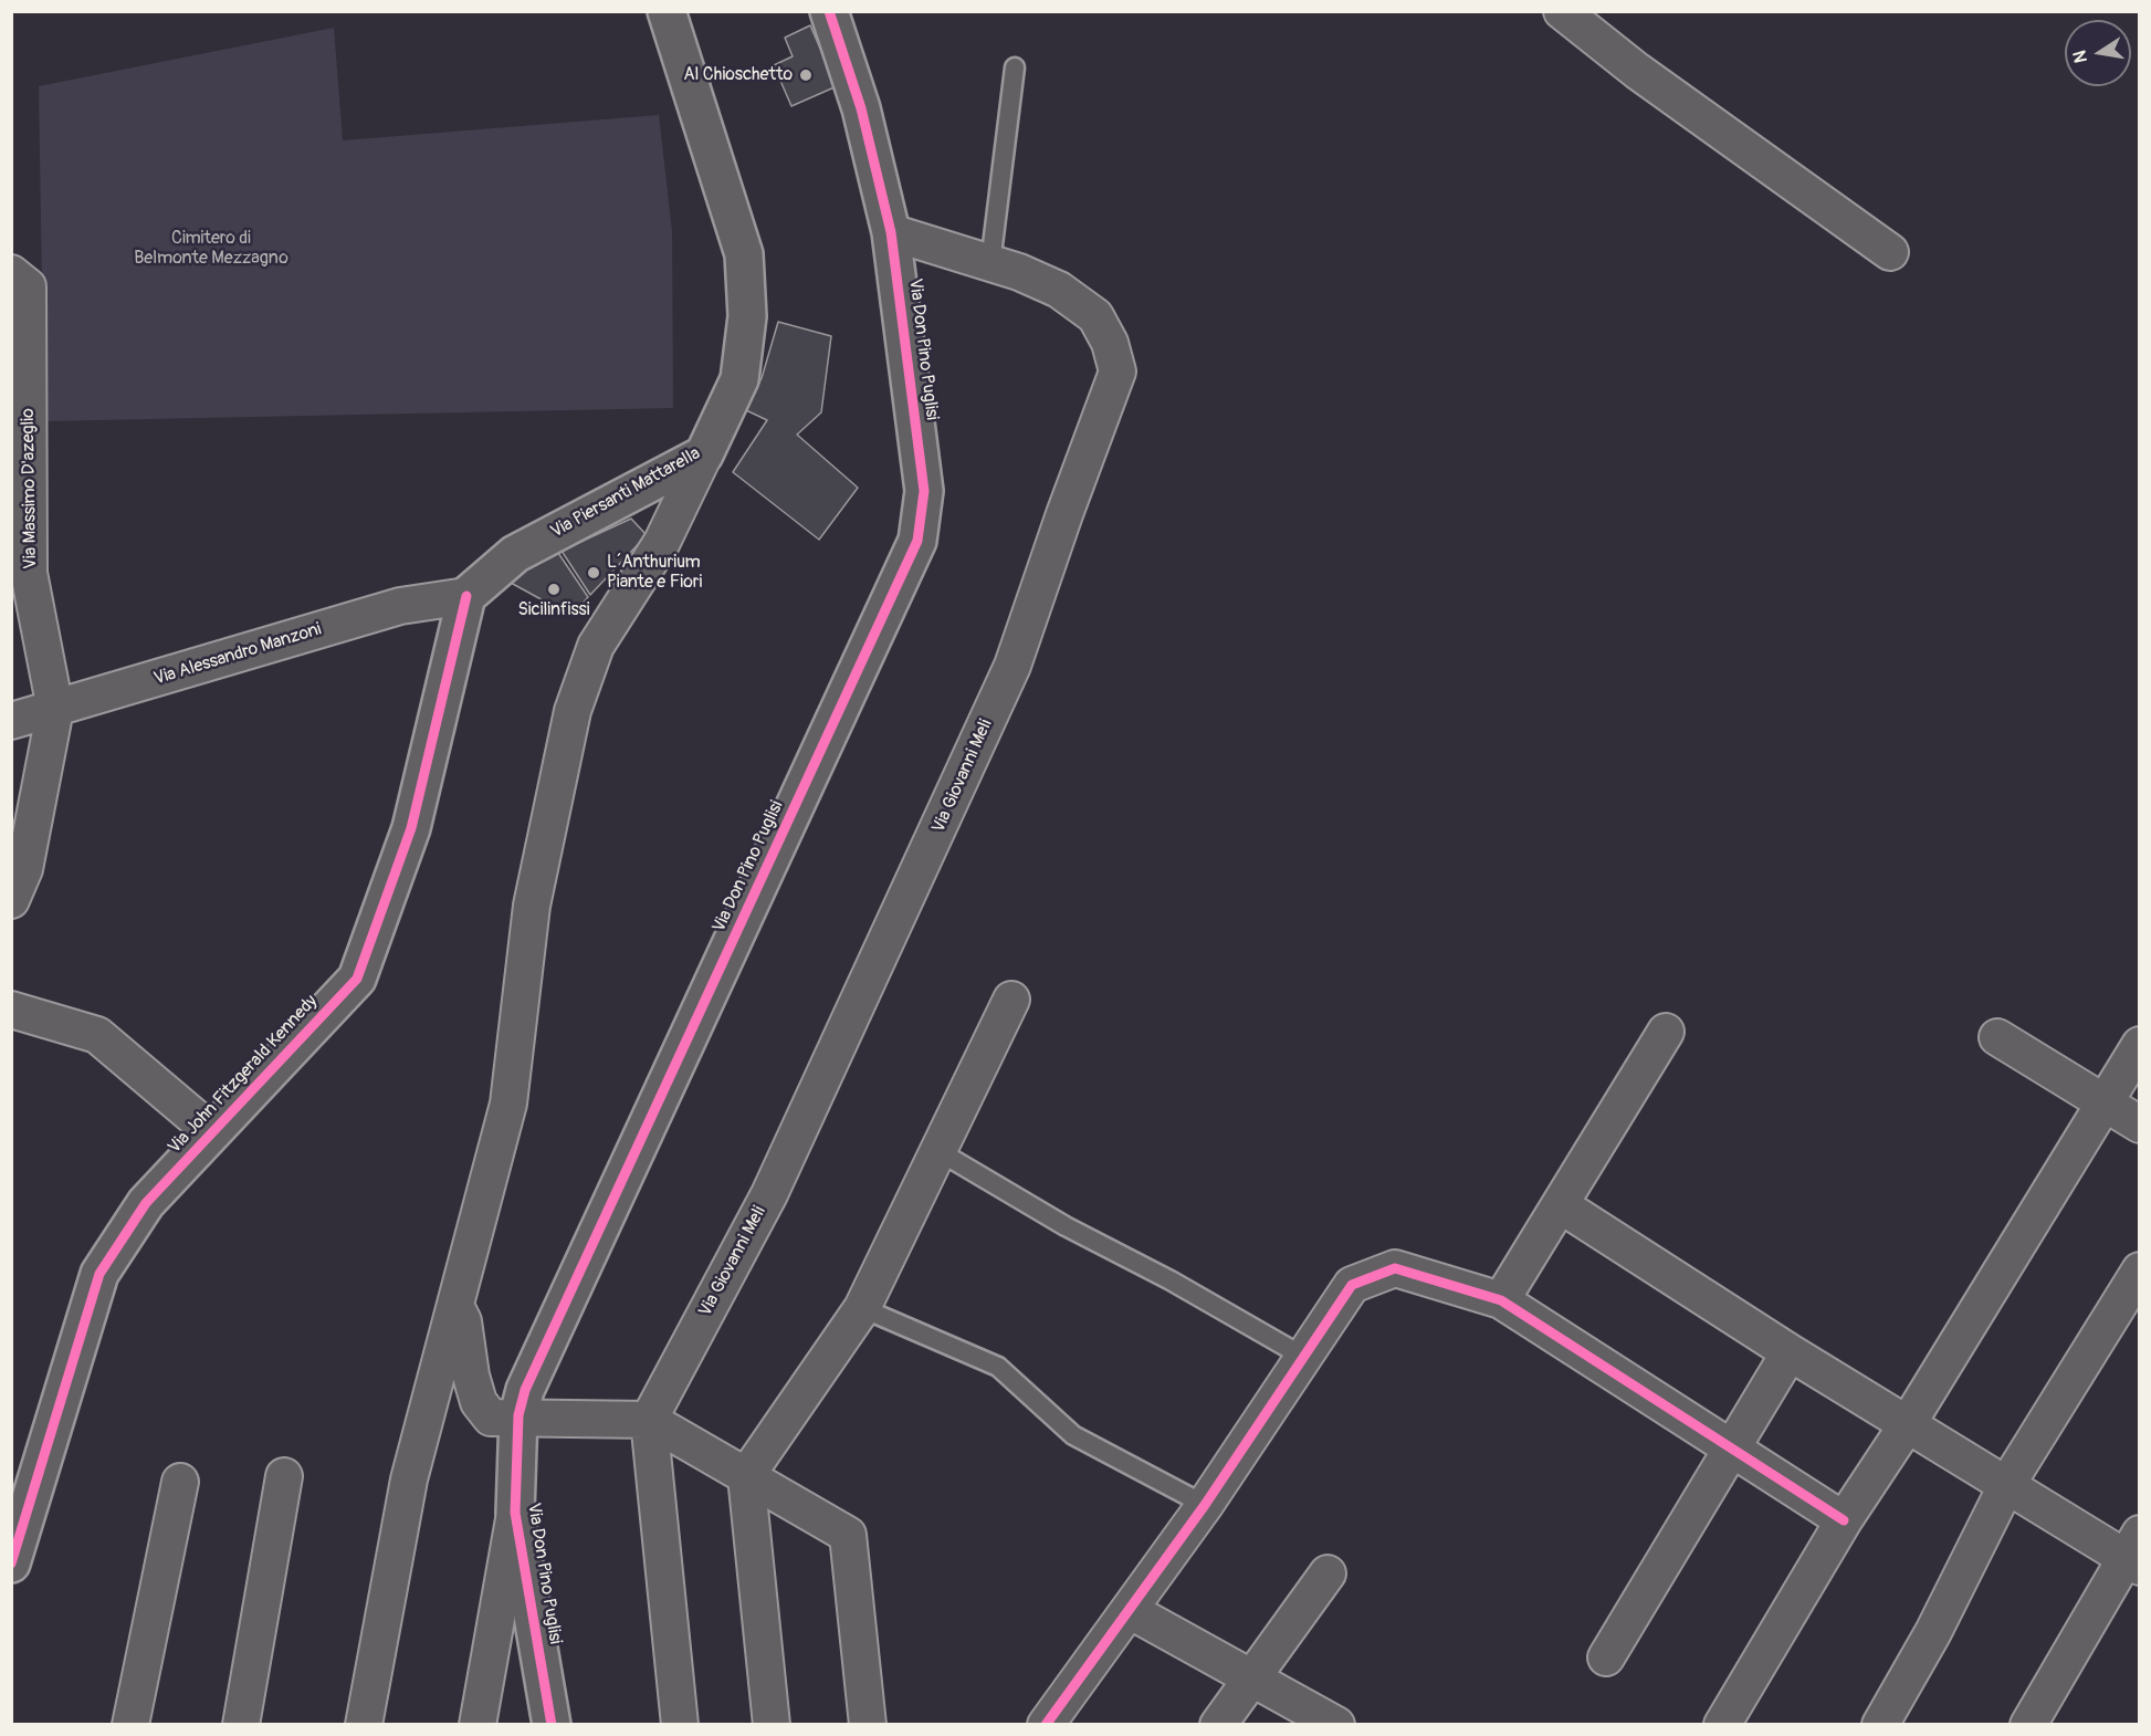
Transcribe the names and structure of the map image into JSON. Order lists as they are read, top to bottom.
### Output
{
  "streets": {
    "street": [
      "Via Don Pino Puglisi",
      "Via Massimo D'azeglio",
      "Via Piersanti Mattarella",
      "Via Alessandro Manzoni",
      "Via Giovanni Meli",
      "Via John Fitzgerald Kennedy"
    ]
  },
  "crossings": [
    ["Via Don Pino Puglisi", "Via Giovanni Meli"],
    ["Via Massimo D'azeglio", "Via Alessandro Manzoni"],
    ["Via Piersanti Mattarella", "Via Alessandro Manzoni"],
    ["Via Piersanti Mattarella", "Via John Fitzgerald Kennedy"],
    ["Via Alessandro Manzoni", "Via John Fitzgerald Kennedy"]
  ],
  "parks": ["Cimitero di Belmonte Mezzagno"],
  "places": ["Al Chioschetto", "L´Anthurium Piante e Fiori", "Sicilinfissi"],
  "north": "left"
}
